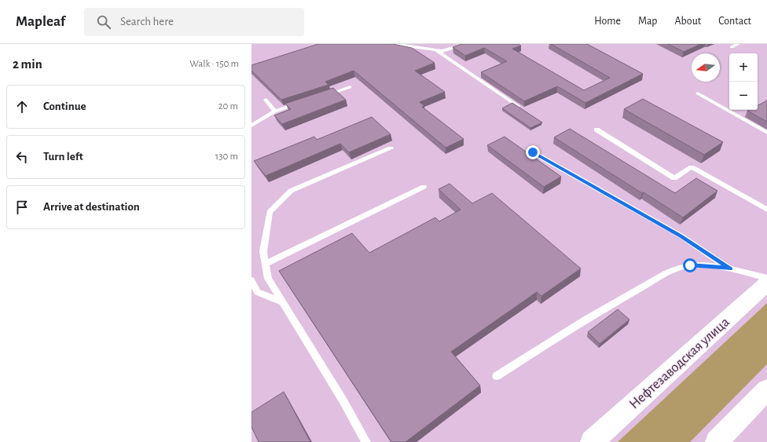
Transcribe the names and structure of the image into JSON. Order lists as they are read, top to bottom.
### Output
{
  "streets": {
    "main road": ["Нефтезаводская улица"]
  },
  "north": "left",
  "page": {
    "header": "Mapleaf",
    "search": "Search here",
    "nav": [
      "Home",
      "Map",
      "About",
      "Contact"
    ],
    "heading": ["2 min", "Walk · 150 m"],
    "map_buttons": ["+", "−"],
    "list": [
      ["Continue", "20 m"],
      ["Turn left", "130 m"],
      "Arrive at destination"
    ]
  }
}
